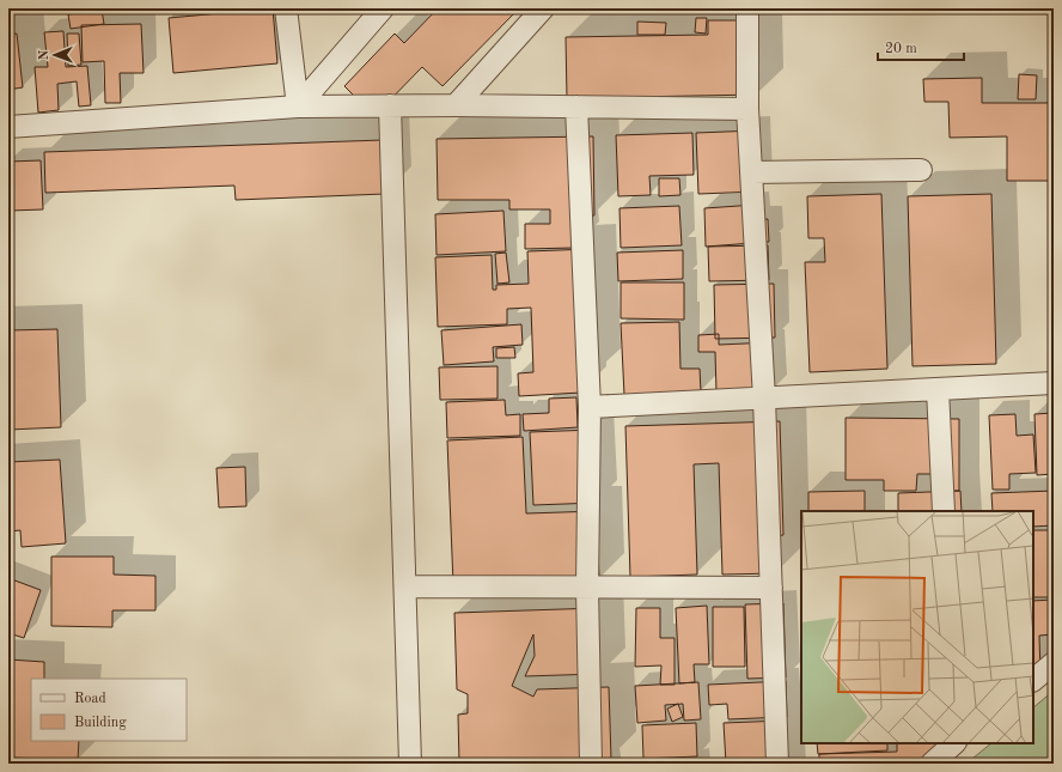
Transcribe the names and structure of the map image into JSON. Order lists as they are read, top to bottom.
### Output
{
  "legend": ["Road", "Building"],
  "scale_bar": "20 m",
  "north": "left"
}
